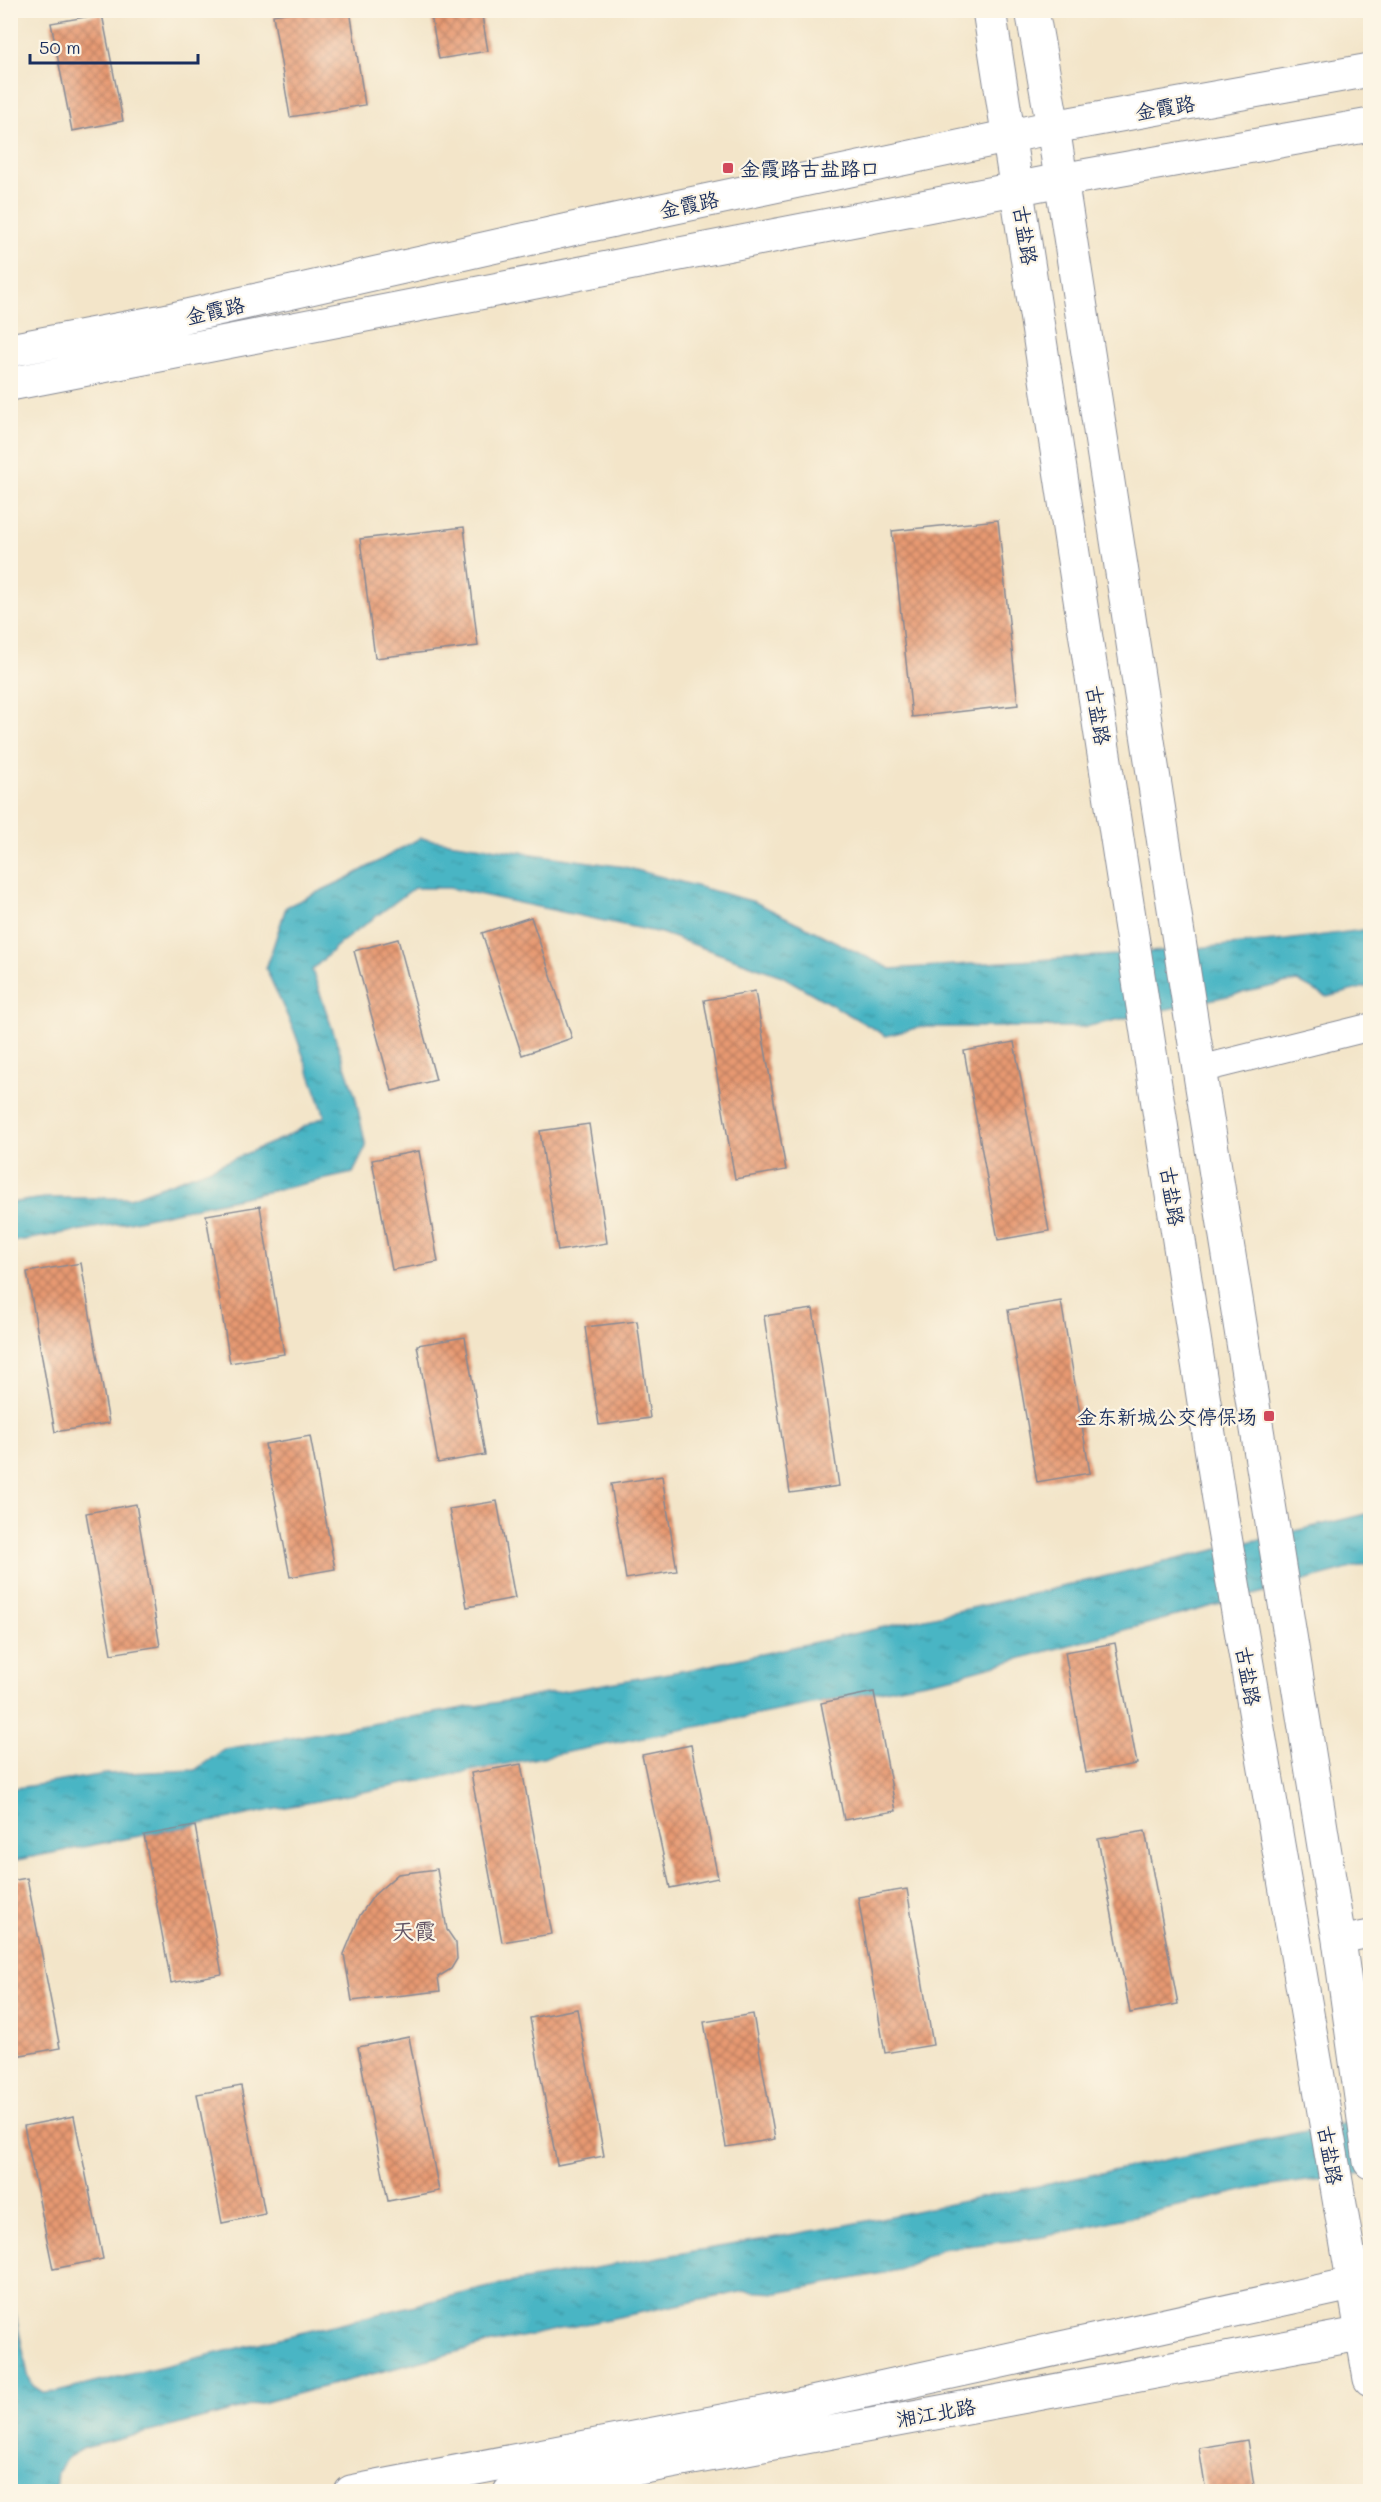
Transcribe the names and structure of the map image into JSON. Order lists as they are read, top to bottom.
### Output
{
  "streets": {
    "street": ["金霞路", "古盐路", "湘江北路"]
  },
  "crossings": [
    ["金霞路", "古盐路"],
    ["古盐路", "湘江北路"]
  ],
  "districts": ["天霞"],
  "places": {
    "transit": ["金霞路古盐路口", "金东新城公交停保场"]
  },
  "scale_bar": "50 m"
}
